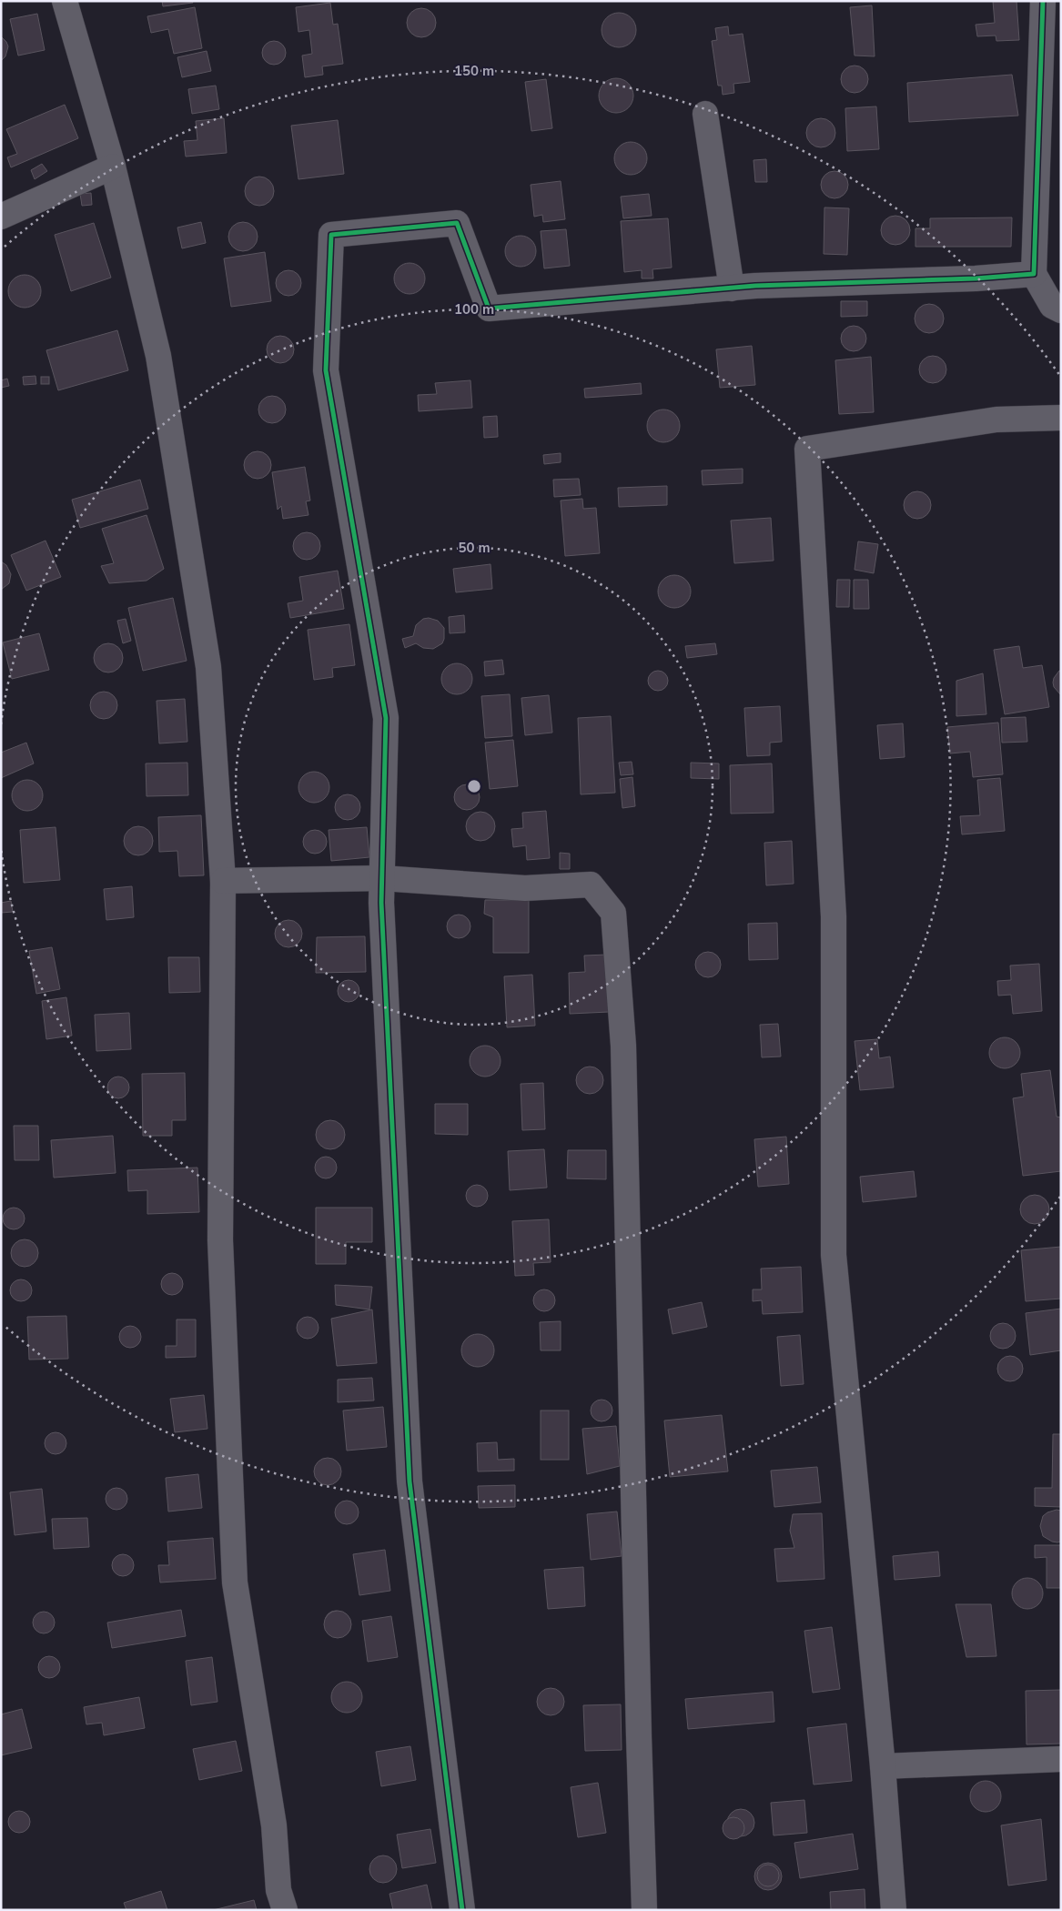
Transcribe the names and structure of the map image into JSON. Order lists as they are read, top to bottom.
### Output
{
  "rings": ["150 m", "100 m", "50 m"]
}
